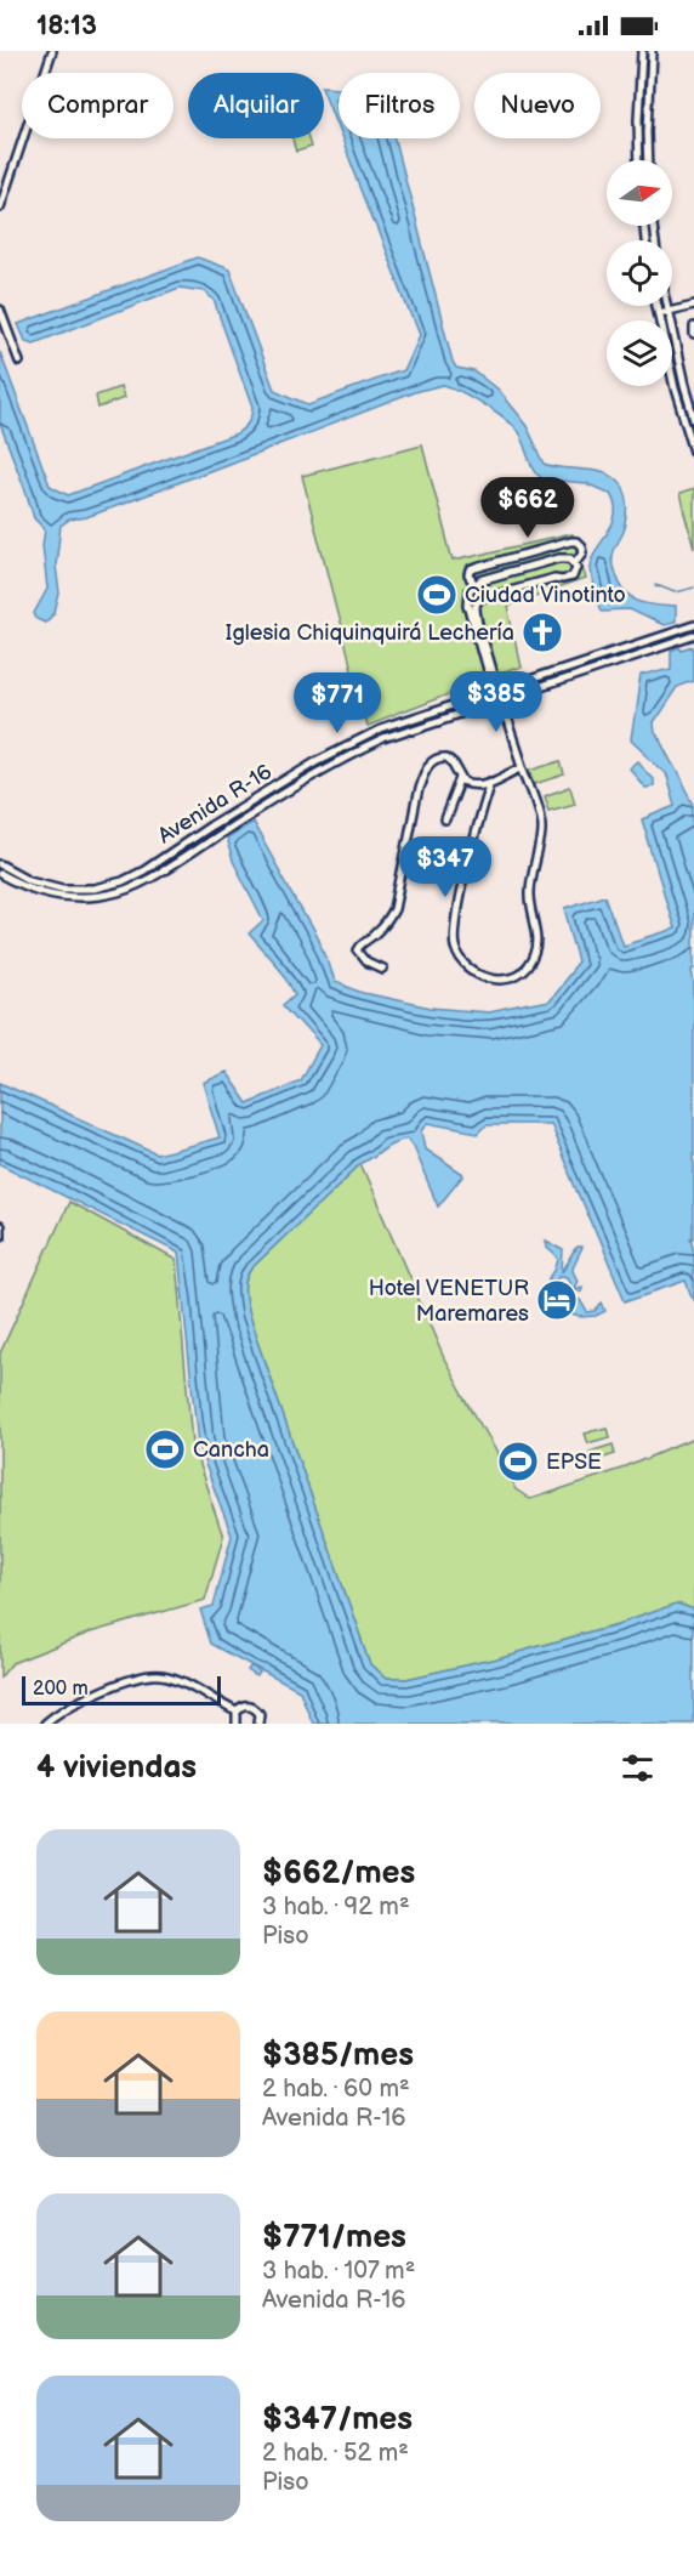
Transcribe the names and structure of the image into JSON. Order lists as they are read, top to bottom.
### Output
{
  "streets": {
    "street": ["Avenida R-16"]
  },
  "places": {
    "sports": ["Ciudad Vinotinto", "Cancha", "EPSE"],
    "church": ["Iglesia Chiquinquirá Lechería"],
    "hotel": ["Hotel VENETUR Maremares"]
  },
  "scale_bar": "200 m",
  "north": "right",
  "page": {
    "status": "18:13",
    "chip": [
      "Comprar",
      "Alquilar",
      "Filtros",
      "Nuevo"
    ],
    "price": [
      "$662",
      "$385",
      "$771",
      "$347"
    ],
    "scale": "200 m",
    "heading": "4 viviendas",
    "list": [
      {
        "name": "$662/mes",
        "note": "3 hab. · 92 m² · Piso"
      },
      {
        "name": "$385/mes",
        "note": "2 hab. · 60 m² · Avenida R-16"
      },
      {
        "name": "$771/mes",
        "note": "3 hab. · 107 m² · Avenida R-16"
      },
      {
        "name": "$347/mes",
        "note": "2 hab. · 52 m² · Piso"
      }
    ]
  }
}
